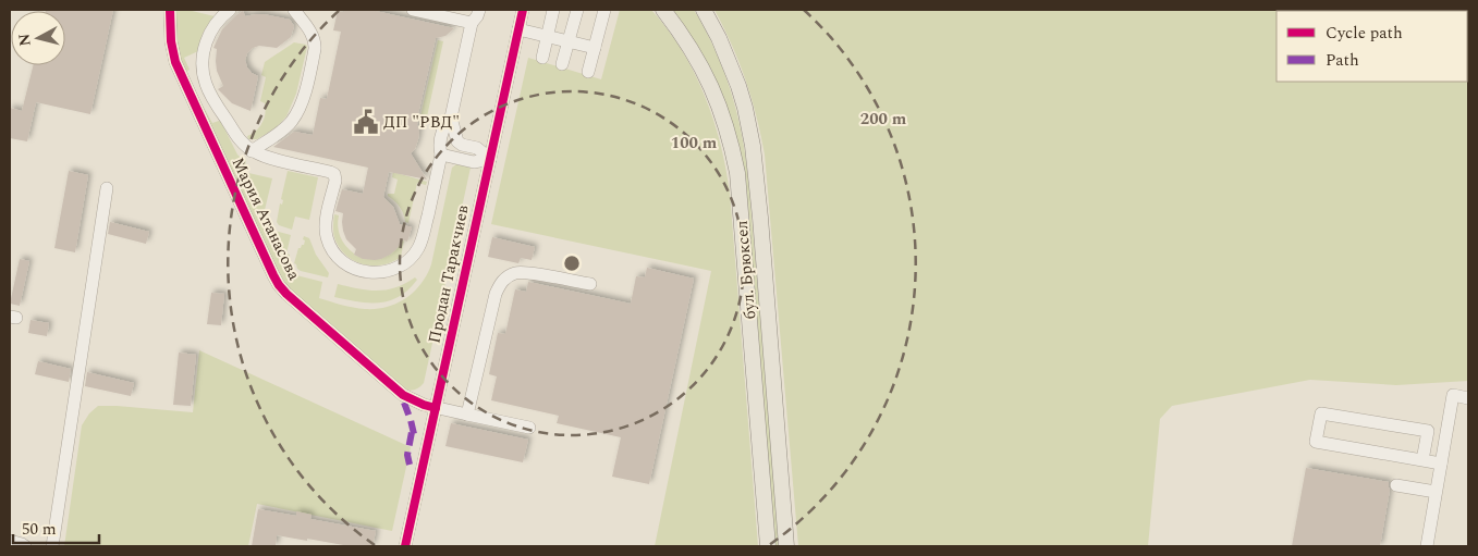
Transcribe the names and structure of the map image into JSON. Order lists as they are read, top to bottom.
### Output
{
  "streets": {
    "main road": ["бул. Брюксел"],
    "street": ["Мария Атанасова", "Продан Таракчиев"]
  },
  "crossings": [
    ["Мария Атанасова", "Продан Таракчиев"]
  ],
  "places": {
    "public building": ["ДП \"РВД\""]
  },
  "legend": ["Cycle path", "Path"],
  "scale_bar": "50 m",
  "north": "left",
  "rings": ["200 m", "100 m"]
}
